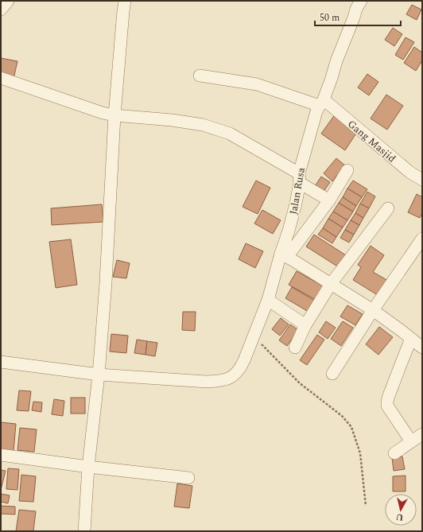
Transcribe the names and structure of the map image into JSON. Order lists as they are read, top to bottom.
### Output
{
  "streets": {
    "street": ["Gang Masjid", "Jalan Rusa"]
  },
  "crossings": [
    ["Gang Masjid", "Jalan Rusa"]
  ],
  "scale_bar": "50 m",
  "north": "bottom"
}
